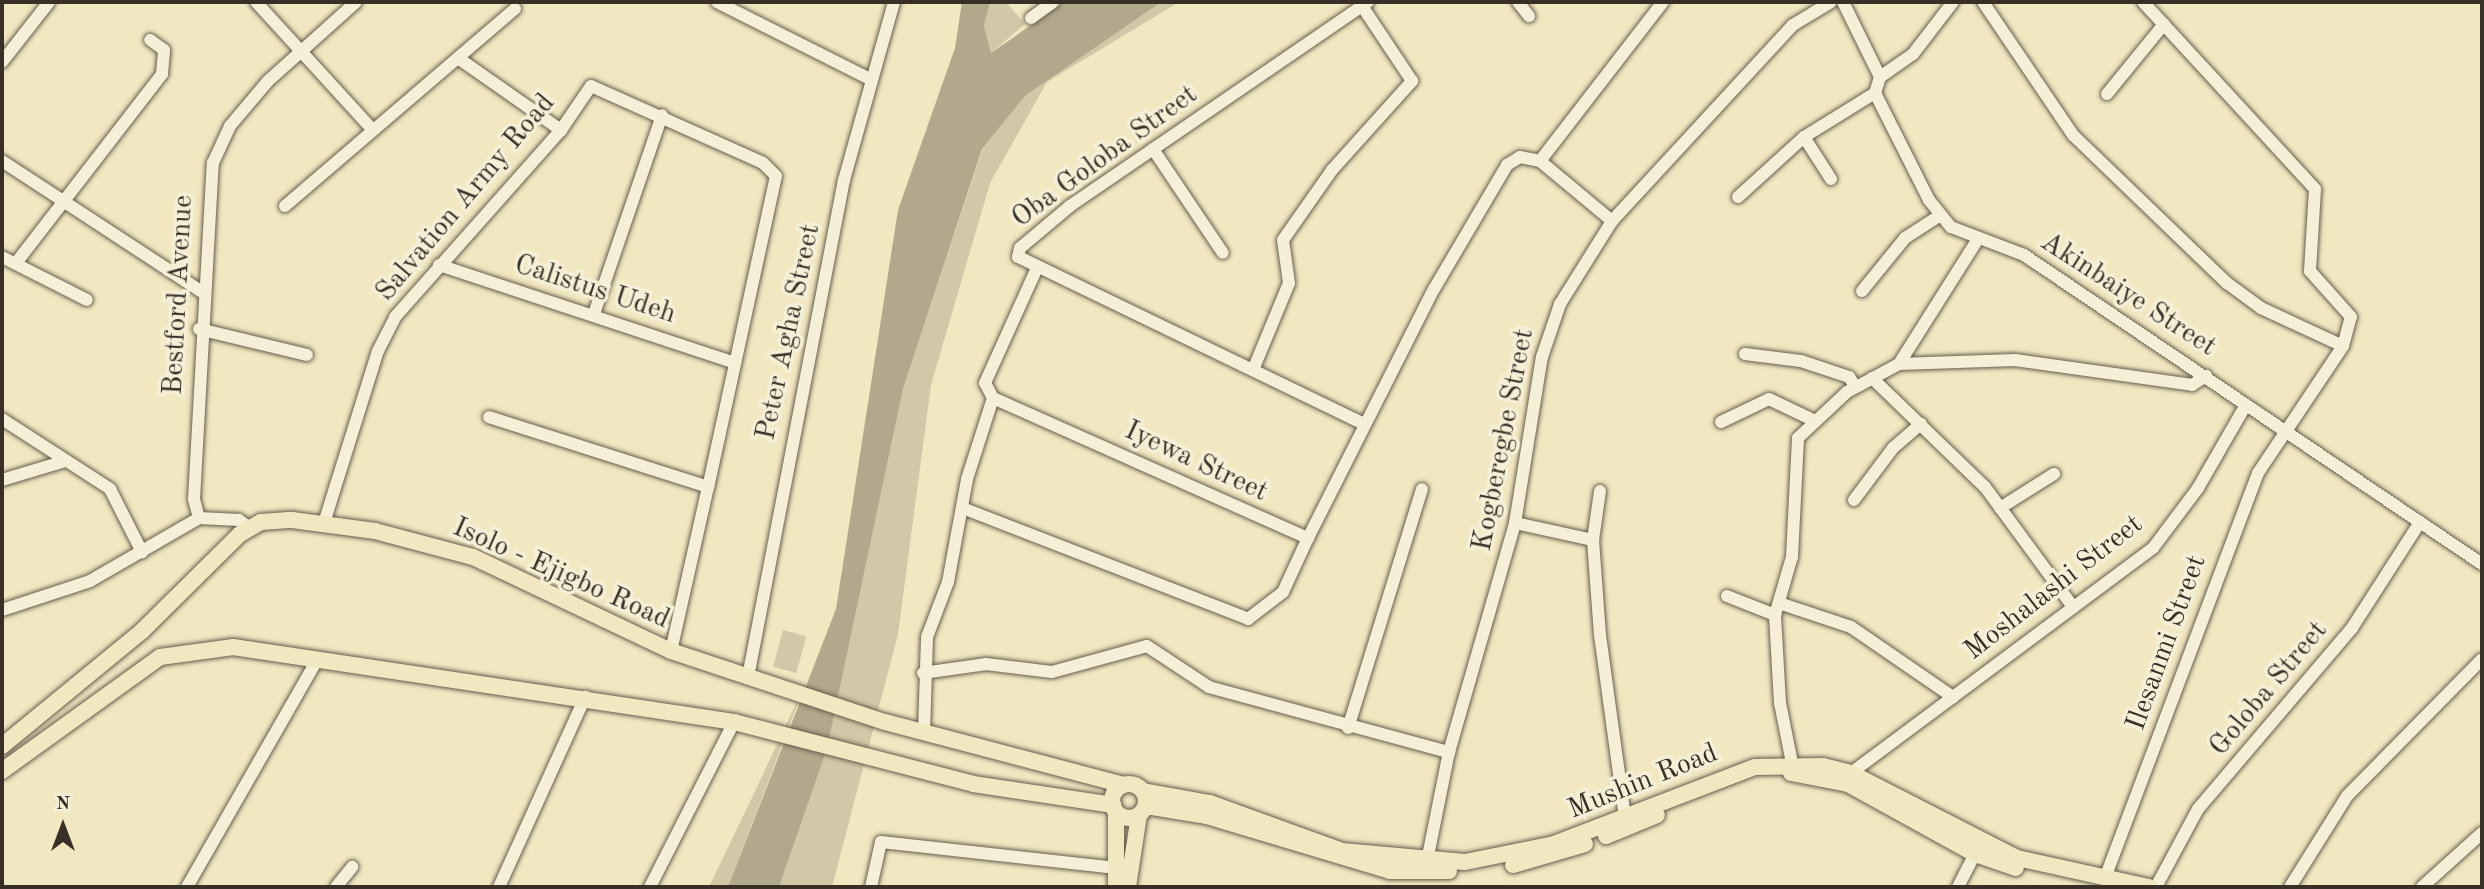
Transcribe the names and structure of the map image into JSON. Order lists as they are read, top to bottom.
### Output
{
  "streets": {
    "main road": ["Isolo - Ejigbo Road", "Mushin Road"],
    "street": [
      "Oba Goloba Street",
      "Salvation Army Road",
      "Calistus Udeh",
      "Bestford Avenue",
      "Akinbaiye Street",
      "Peter Agha Street",
      "Kogberegbe Street",
      "Iyewa Street",
      "Moshalashi Street",
      "Ilesanmi Street",
      "Goloba Street"
    ]
  },
  "crossings": [
    ["Salvation Army Road", "Calistus Udeh"],
    ["Salvation Army Road", "Isolo - Ejigbo Road"],
    ["Akinbaiye Street", "Moshalashi Street"],
    ["Akinbaiye Street", "Ilesanmi Street"],
    ["Akinbaiye Street", "Goloba Street"],
    ["Peter Agha Street", "Isolo - Ejigbo Road"],
    ["Kogberegbe Street", "Mushin Road"],
    ["Moshalashi Street", "Mushin Road"],
    ["Ilesanmi Street", "Mushin Road"]
  ],
  "north": "top"
}
